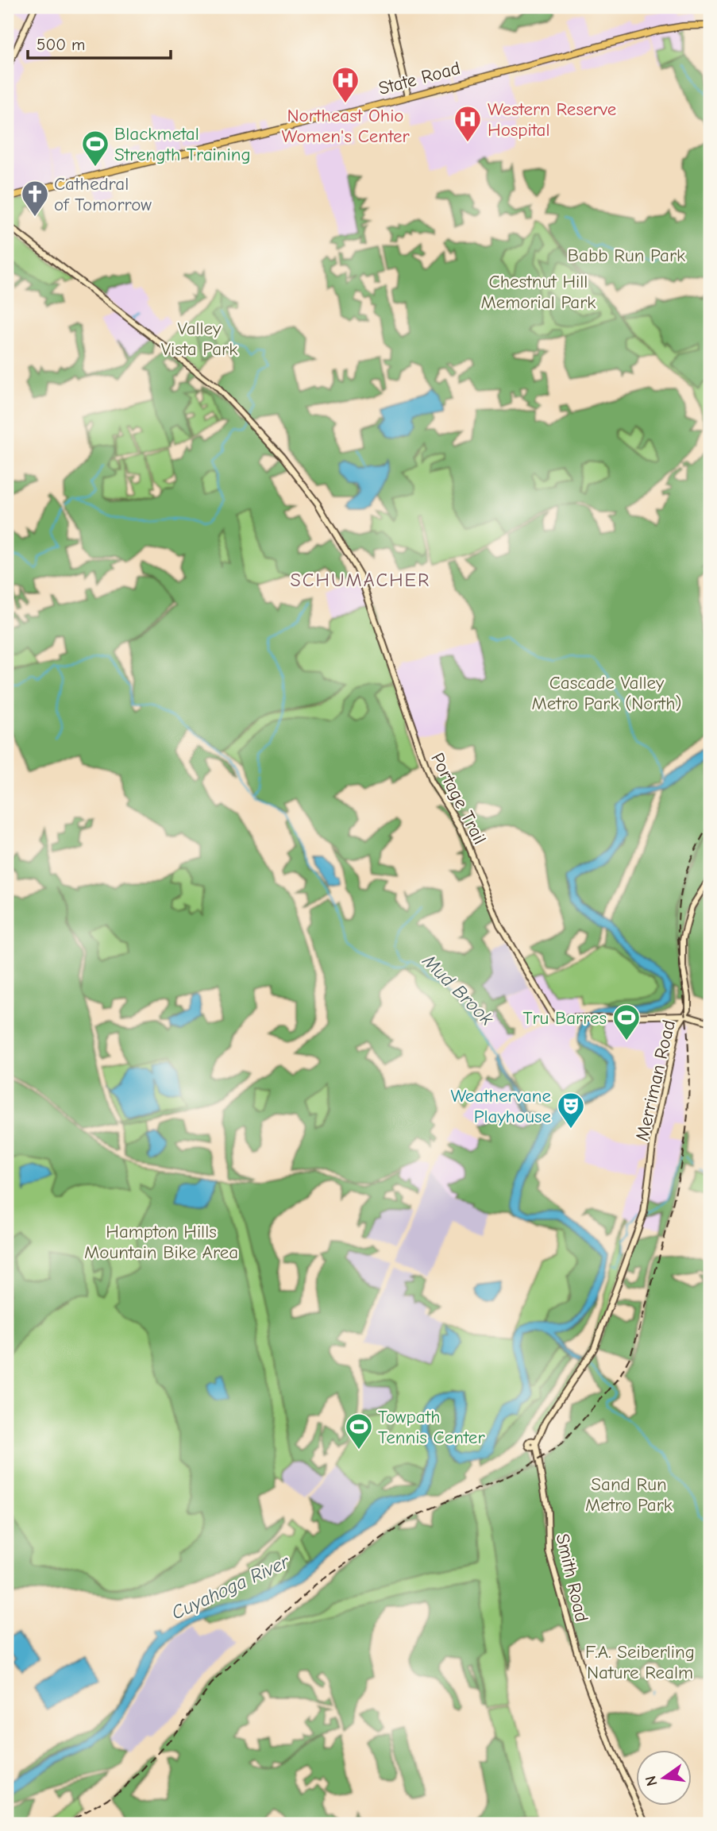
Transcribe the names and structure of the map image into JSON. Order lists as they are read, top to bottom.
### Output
{
  "streets": {
    "main road": [
      "State Road",
      "Portage Trail",
      "Merriman Road",
      "Smith Road"
    ]
  },
  "crossings": [
    ["Merriman Road", "Smith Road"]
  ],
  "districts": ["SCHUMACHER"],
  "water": ["Mud Brook", "Cuyahoga River"],
  "parks": [
    "Babb Run Park",
    "Chestnut Hill Memorial Park",
    "Valley Vista Park",
    "Cascade Valley Metro Park (North)",
    "Hampton Hills Mountain Bike Area",
    "Sand Run Metro Park",
    "F.A. Seiberling Nature Realm"
  ],
  "places": {
    "hospital": ["Northeast Ohio Women's Center", "Western Reserve Hospital"],
    "sports": ["Blackmetal Strength Training", "Tru Barres", "Towpath Tennis Center"],
    "church": ["Cathedral of Tomorrow"],
    "theatre": ["Weathervane Playhouse"]
  },
  "scale_bar": "500 m",
  "north": "left"
}
